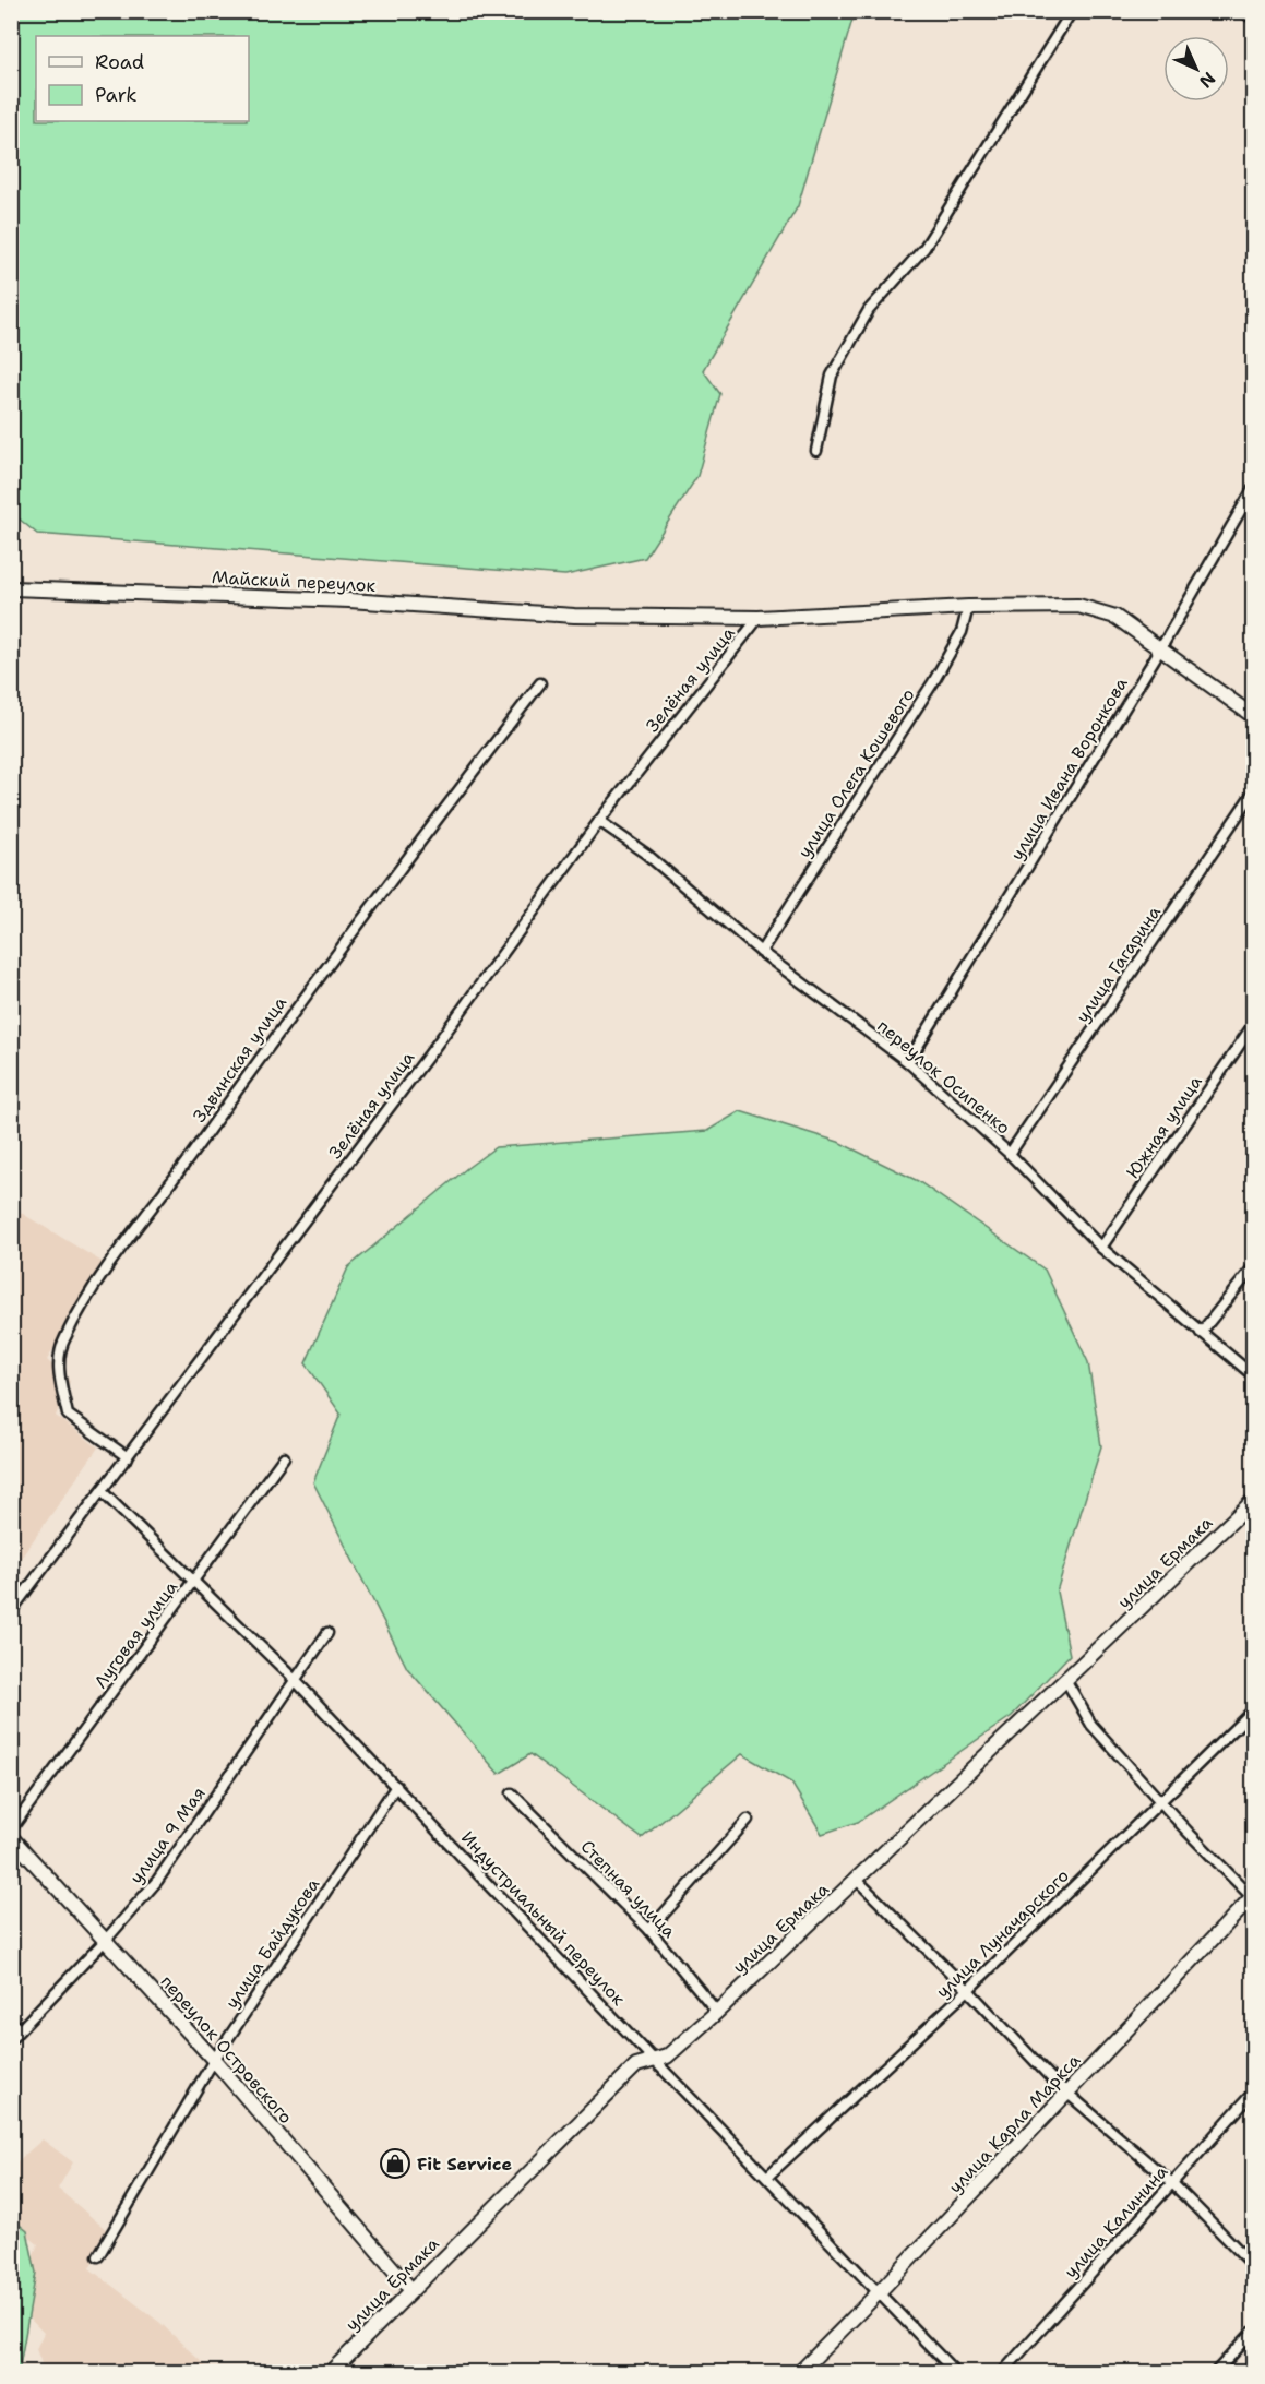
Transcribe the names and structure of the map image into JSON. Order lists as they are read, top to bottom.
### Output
{
  "streets": {
    "main road": [
      "Майский переулок",
      "улица Ермака",
      "переулок Островского",
      "улица Карла Маркса"
    ],
    "street": [
      "Зелёная улица",
      "улица Ивана Воронкова",
      "улица Олега Кошевого",
      "улица Гагарина",
      "Здвинская улица",
      "переулок Осипенко",
      "Южная улица",
      "Луговая улица",
      "улица 9 Мая",
      "Степная улица",
      "Индустриальный переулок",
      "улица Луначарского",
      "улица Байдукова",
      "улица Калинина"
    ]
  },
  "crossings": [
    ["Майский переулок", "Зелёная улица"],
    ["Майский переулок", "улица Ивана Воронкова"],
    ["Майский переулок", "улица Олега Кошевого"],
    ["Зелёная улица", "Здвинская улица"],
    ["Зелёная улица", "переулок Осипенко"],
    ["Зелёная улица", "Индустриальный переулок"],
    ["улица Ивана Воронкова", "переулок Осипенко"],
    ["улица Олега Кошевого", "переулок Осипенко"],
    ["улица Гагарина", "переулок Осипенко"],
    ["переулок Осипенко", "Южная улица"],
    ["улица Ермака", "Степная улица"],
    ["улица Ермака", "Индустриальный переулок"],
    ["улица Ермака", "переулок Островского"],
    ["Луговая улица", "Индустриальный переулок"],
    ["улица 9 Мая", "Индустриальный переулок"],
    ["улица 9 Мая", "переулок Островского"],
    ["Индустриальный переулок", "улица Луначарского"],
    ["Индустриальный переулок", "улица Байдукова"],
    ["Индустриальный переулок", "улица Карла Маркса"],
    ["улица Байдукова", "переулок Островского"]
  ],
  "places": {
    "shop": ["Fit Service"]
  },
  "legend": ["Road", "Park"],
  "north": "bottom right"
}
